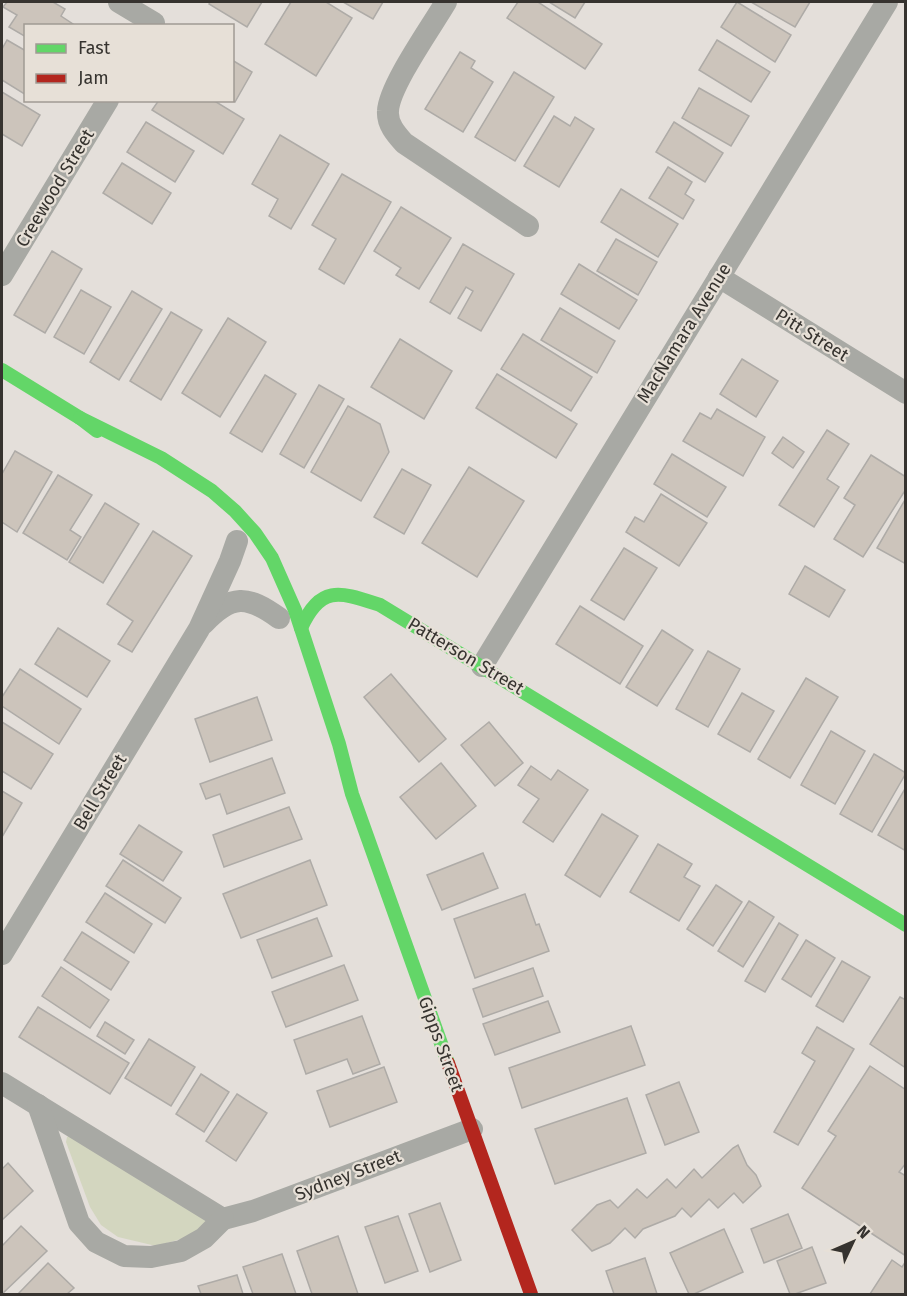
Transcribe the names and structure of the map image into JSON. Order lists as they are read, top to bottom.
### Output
{
  "streets": {
    "main road": ["Patterson Street", "Gipps Street"],
    "street": [
      "Creewood Street",
      "MacNamara Avenue",
      "Pitt Street",
      "Bell Street",
      "Sydney Street"
    ]
  },
  "crossings": [
    ["MacNamara Avenue", "Pitt Street"],
    ["MacNamara Avenue", "Patterson Street"],
    ["Patterson Street", "Gipps Street"],
    ["Gipps Street", "Sydney Street"]
  ],
  "legend": ["Fast", "Jam"],
  "north": "top right"
}
